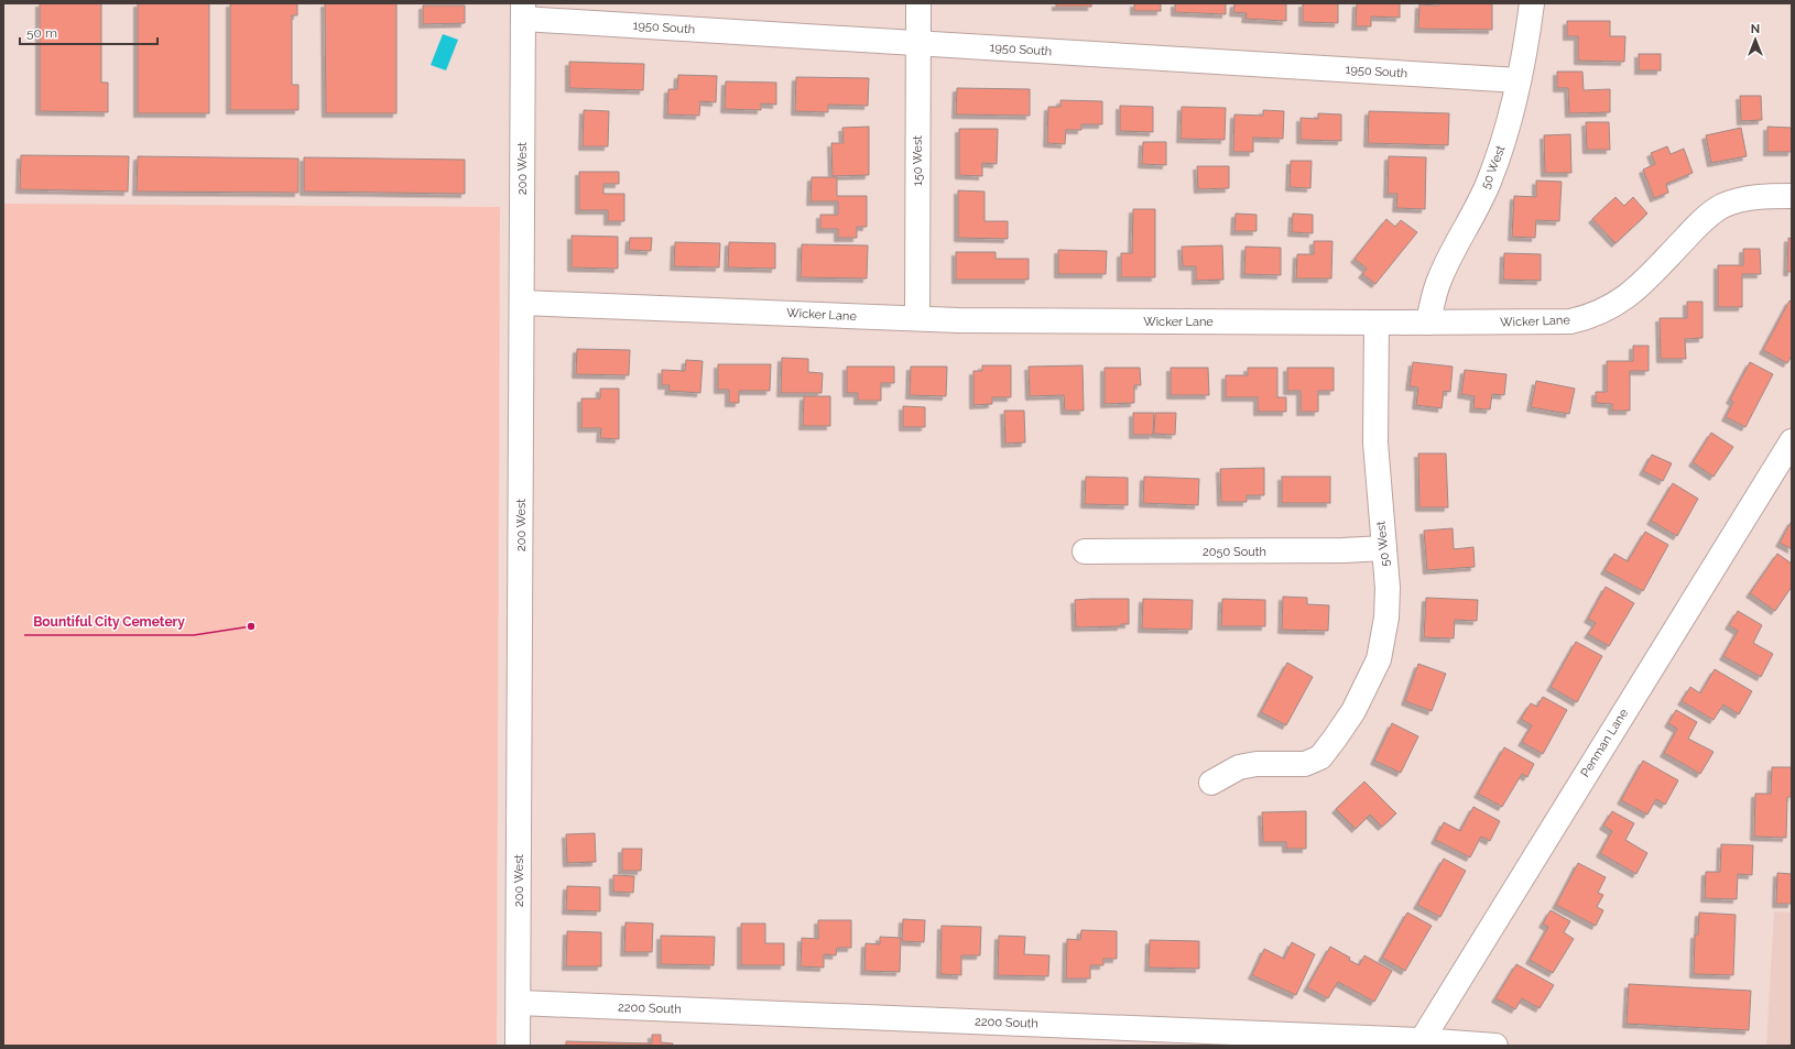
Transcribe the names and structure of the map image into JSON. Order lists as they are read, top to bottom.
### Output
{
  "streets": {
    "street": [
      "1950 South",
      "150 West",
      "50 West",
      "200 West",
      "Wicker Lane",
      "2050 South",
      "Penman Lane",
      "2200 South"
    ]
  },
  "crossings": [
    ["1950 South", "150 West"],
    ["1950 South", "50 West"],
    ["1950 South", "200 West"],
    ["150 West", "Wicker Lane"],
    ["50 West", "Wicker Lane"],
    ["50 West", "2050 South"],
    ["200 West", "Wicker Lane"],
    ["200 West", "2200 South"],
    ["Penman Lane", "2200 South"]
  ],
  "places": ["Bountiful City Cemetery"],
  "scale_bar": "50 m",
  "north": "top"
}
